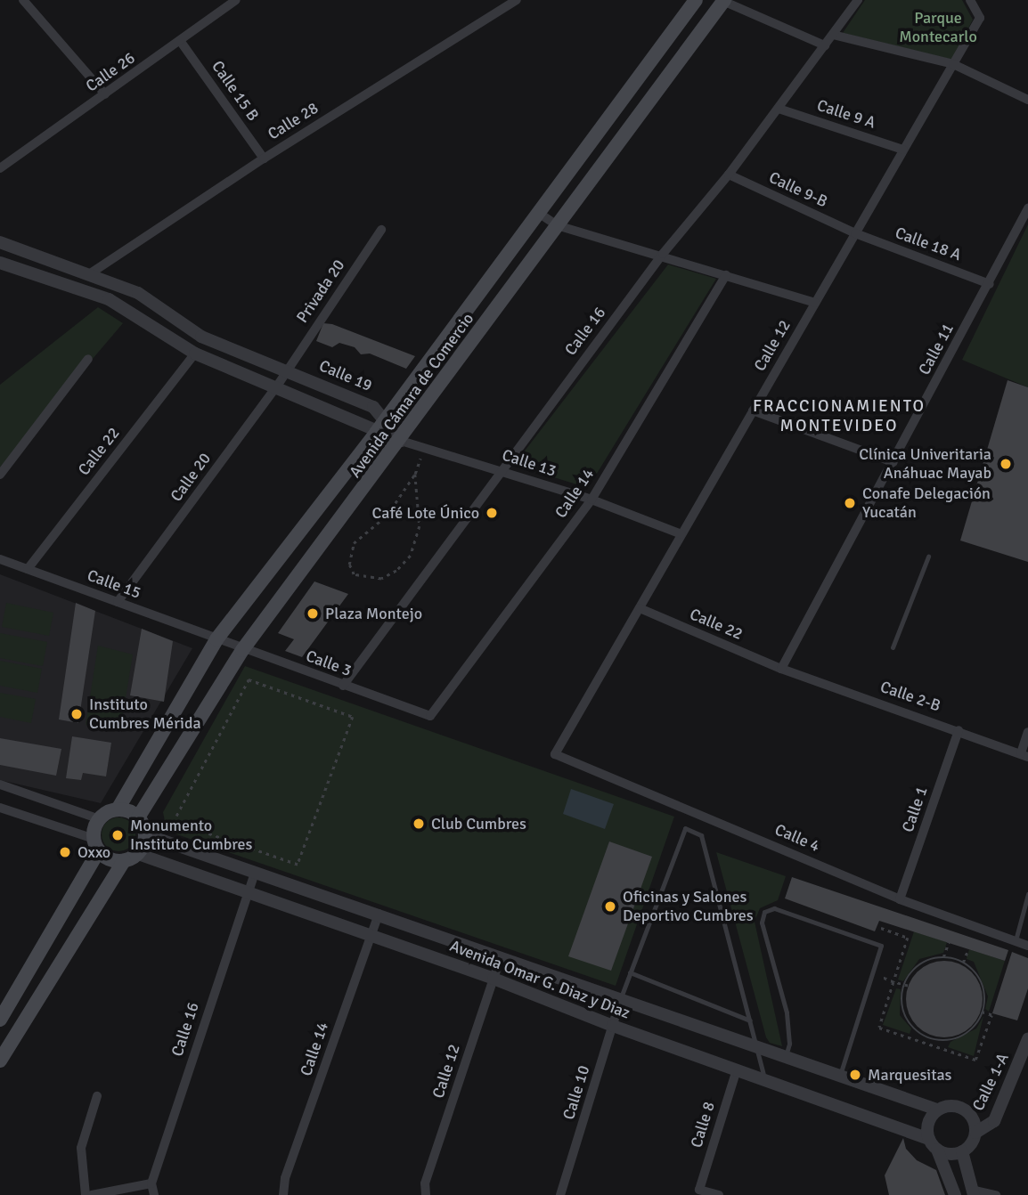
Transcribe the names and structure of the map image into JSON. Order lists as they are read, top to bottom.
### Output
{
  "streets": {
    "main road": ["Avenida Cámara de Comercio"],
    "street": [
      "Calle 26",
      "Calle 15 B",
      "Calle 9 A",
      "Calle 28",
      "Calle 9-B",
      "Calle 18 A",
      "Privada 20",
      "Calle 16",
      "Calle 12",
      "Calle 11",
      "Calle 19",
      "Calle 22",
      "Calle 13",
      "Calle 20",
      "Calle 14",
      "Calle 15",
      "Calle 3",
      "Calle 2-B",
      "Calle 1",
      "Calle 4",
      "Avenida Omar G. Diaz y Diaz",
      "Calle 1-A",
      "Calle 10",
      "Calle 8"
    ]
  },
  "crossings": [
    ["Calle 26", "Calle 15 B"],
    ["Calle 15 B", "Calle 28"],
    ["Calle 9 A", "Calle 16"],
    ["Calle 9 A", "Calle 12"],
    ["Calle 28", "Calle 19"],
    ["Calle 9-B", "Calle 18 A"],
    ["Calle 9-B", "Calle 16"],
    ["Calle 9-B", "Calle 12"],
    ["Calle 18 A", "Calle 12"],
    ["Calle 18 A", "Calle 11"],
    ["Privada 20", "Calle 19"],
    ["Privada 20", "Calle 20"],
    ["Calle 16", "Calle 13"],
    ["Calle 16", "Calle 3"],
    ["Calle 16", "Avenida Omar G. Diaz y Diaz"],
    ["Calle 12", "Calle 22"],
    ["Calle 12", "Calle 13"],
    ["Calle 12", "Calle 4"],
    ["Calle 12", "Avenida Omar G. Diaz y Diaz"],
    ["Calle 11", "Calle 22"],
    ["Calle 11", "Calle 2-B"],
    ["Calle 19", "Avenida Cámara de Comercio"],
    ["Calle 19", "Calle 13"],
    ["Calle 19", "Calle 20"],
    ["Avenida Cámara de Comercio", "Calle 13"],
    ["Avenida Cámara de Comercio", "Calle 15"],
    ["Avenida Cámara de Comercio", "Calle 3"],
    ["Avenida Cámara de Comercio", "Avenida Omar G. Diaz y Diaz"],
    ["Calle 22", "Calle 15"],
    ["Calle 22", "Calle 2-B"],
    ["Calle 13", "Calle 14"],
    ["Calle 20", "Calle 15"],
    ["Calle 14", "Calle 3"],
    ["Calle 14", "Avenida Omar G. Diaz y Diaz"],
    ["Calle 15", "Calle 3"],
    ["Calle 2-B", "Calle 1"],
    ["Calle 1", "Calle 4"],
    ["Avenida Omar G. Diaz y Diaz", "Calle 1-A"],
    ["Avenida Omar G. Diaz y Diaz", "Calle 10"],
    ["Avenida Omar G. Diaz y Diaz", "Calle 8"]
  ],
  "districts": ["FRACCIONAMIENTO MONTEVIDEO"],
  "parks": ["Parque Montecarlo"],
  "places": [
    "Clínica Univeritaria Anáhuac Mayab",
    "Conafe Delegación Yucatán",
    "Café Lote Único",
    "Plaza Montejo",
    "Instituto Cumbres Mérida",
    "Club Cumbres",
    "Monumento Instituto Cumbres",
    "Oxxo",
    "Oficinas y Salones Deportivo Cumbres",
    "Marquesitas"
  ]
}
